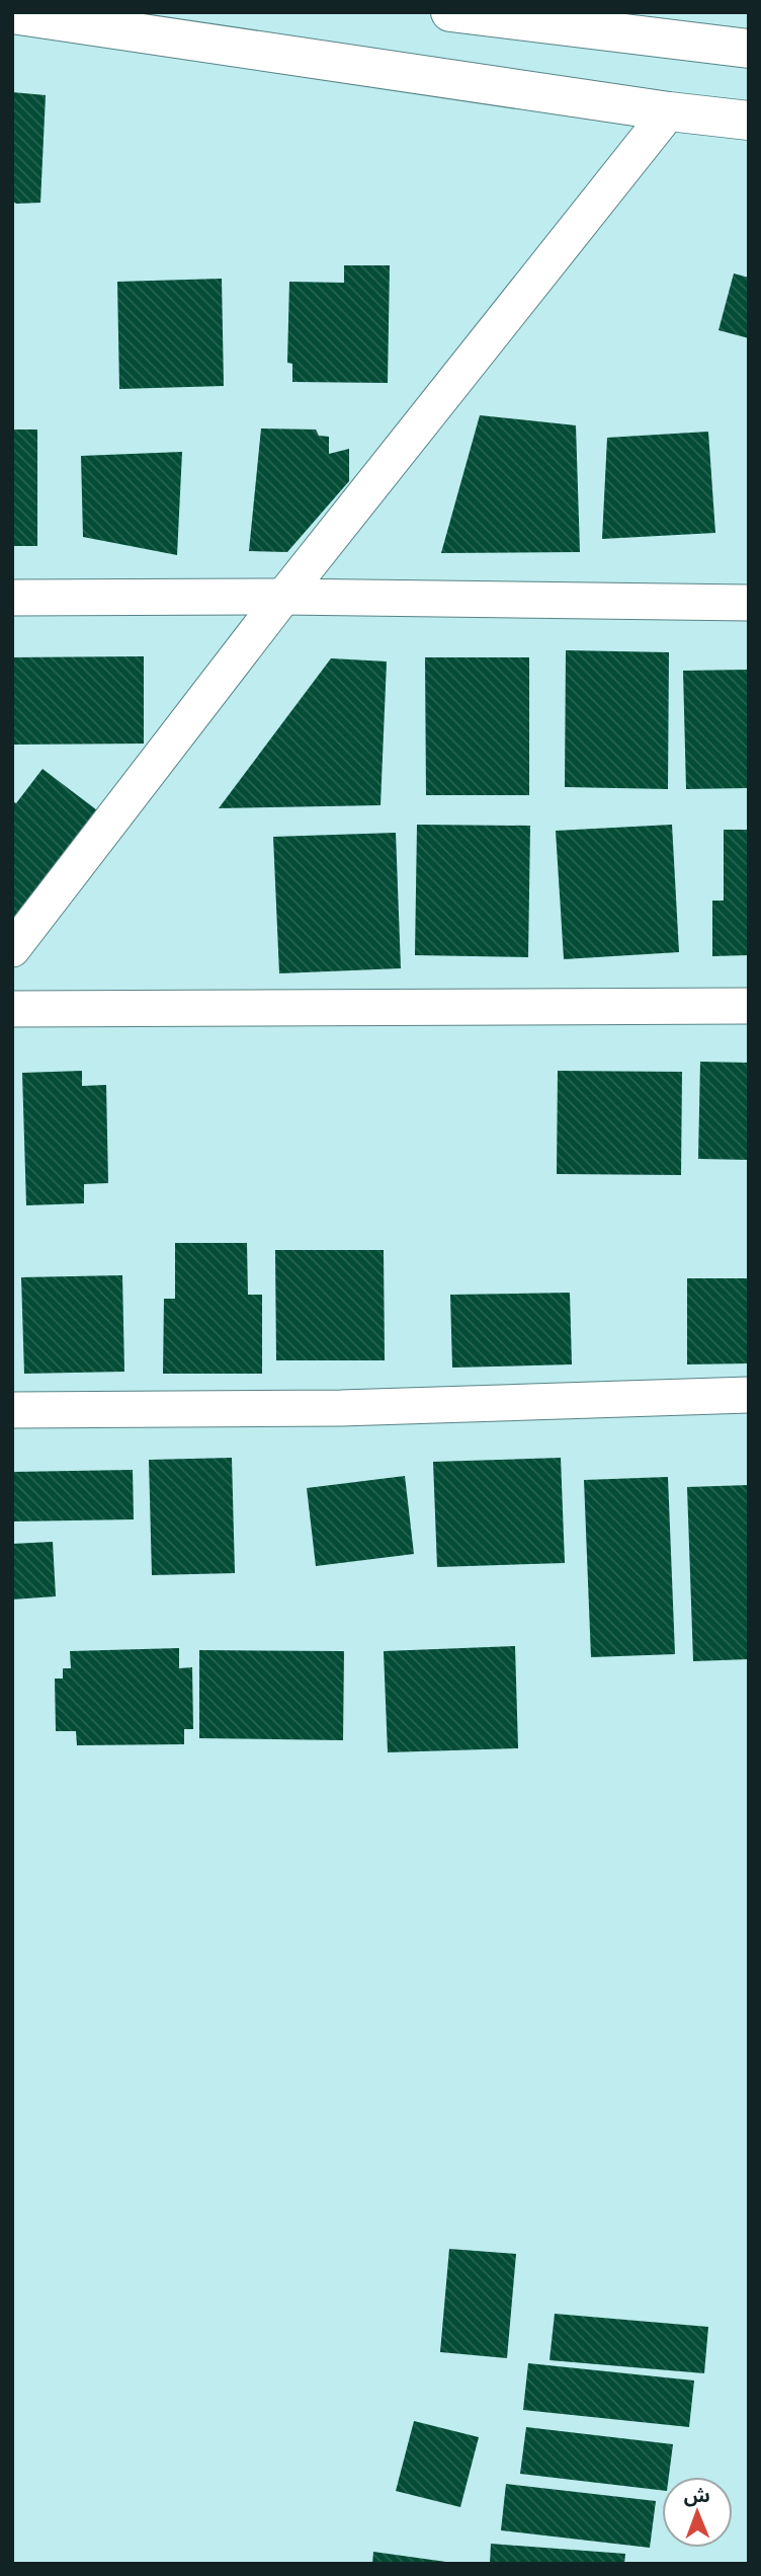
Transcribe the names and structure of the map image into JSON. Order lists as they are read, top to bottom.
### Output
{
  "north": "top"
}
